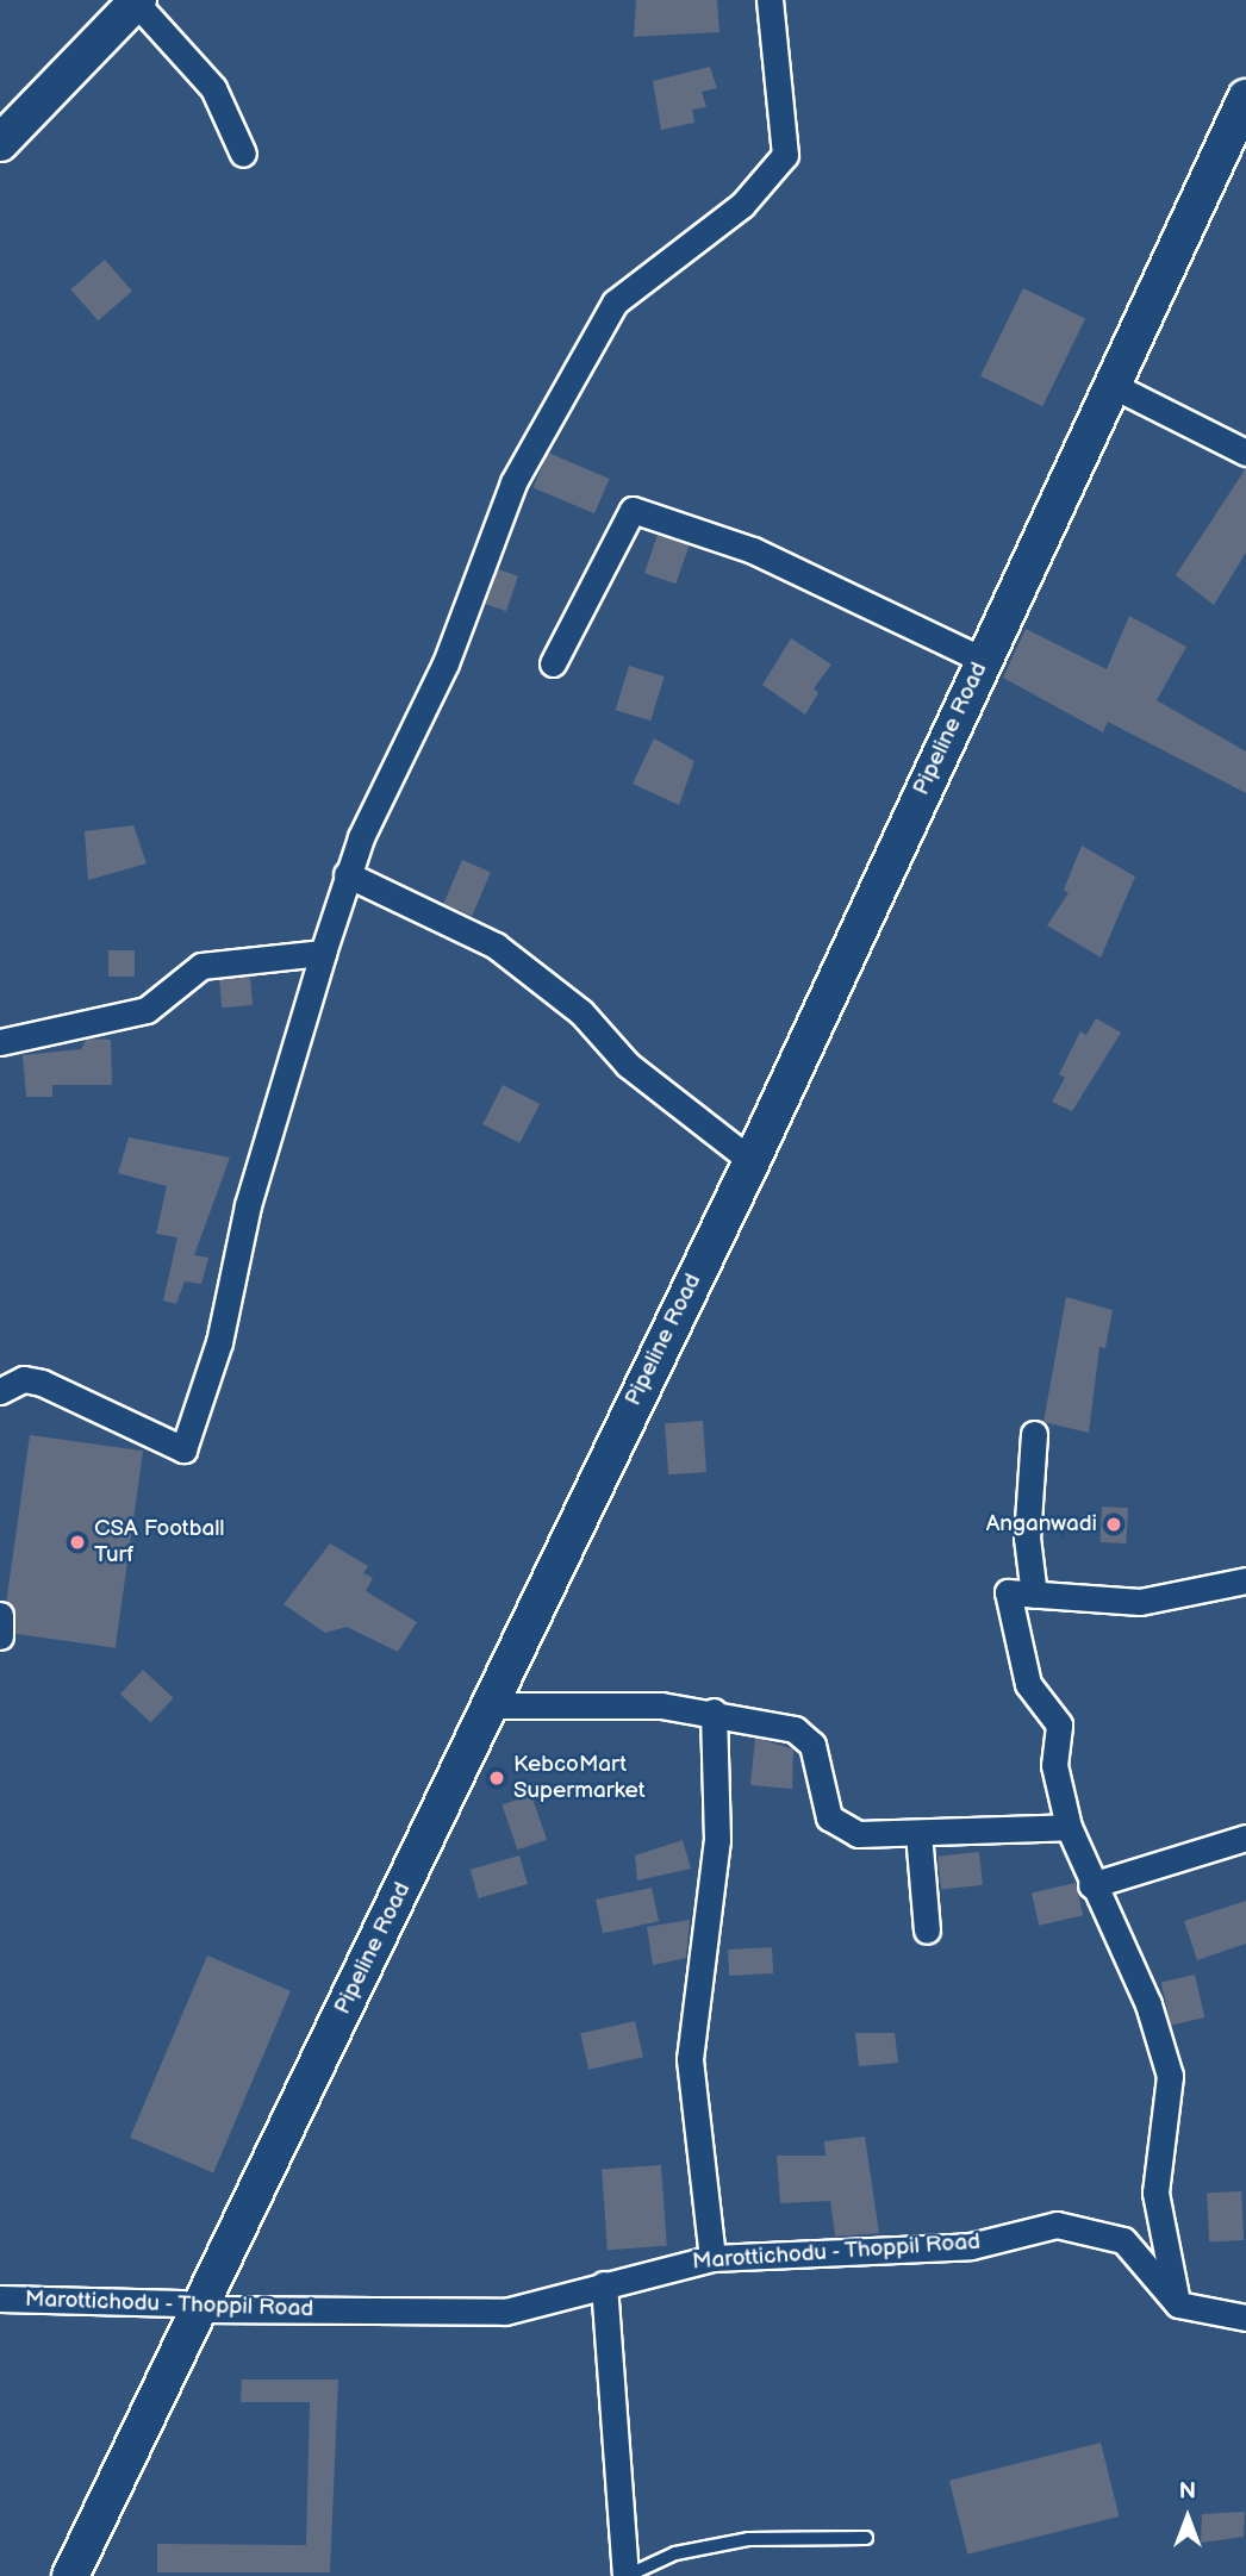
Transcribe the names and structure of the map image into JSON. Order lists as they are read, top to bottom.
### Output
{
  "streets": {
    "street": ["Pipeline Road", "Marottichodu - Thoppil Road"]
  },
  "crossings": [
    ["Pipeline Road", "Marottichodu - Thoppil Road"]
  ],
  "places": ["Anganwadi", "CSA Football Turf", "KebcoMart Supermarket"],
  "north": "top"
}
